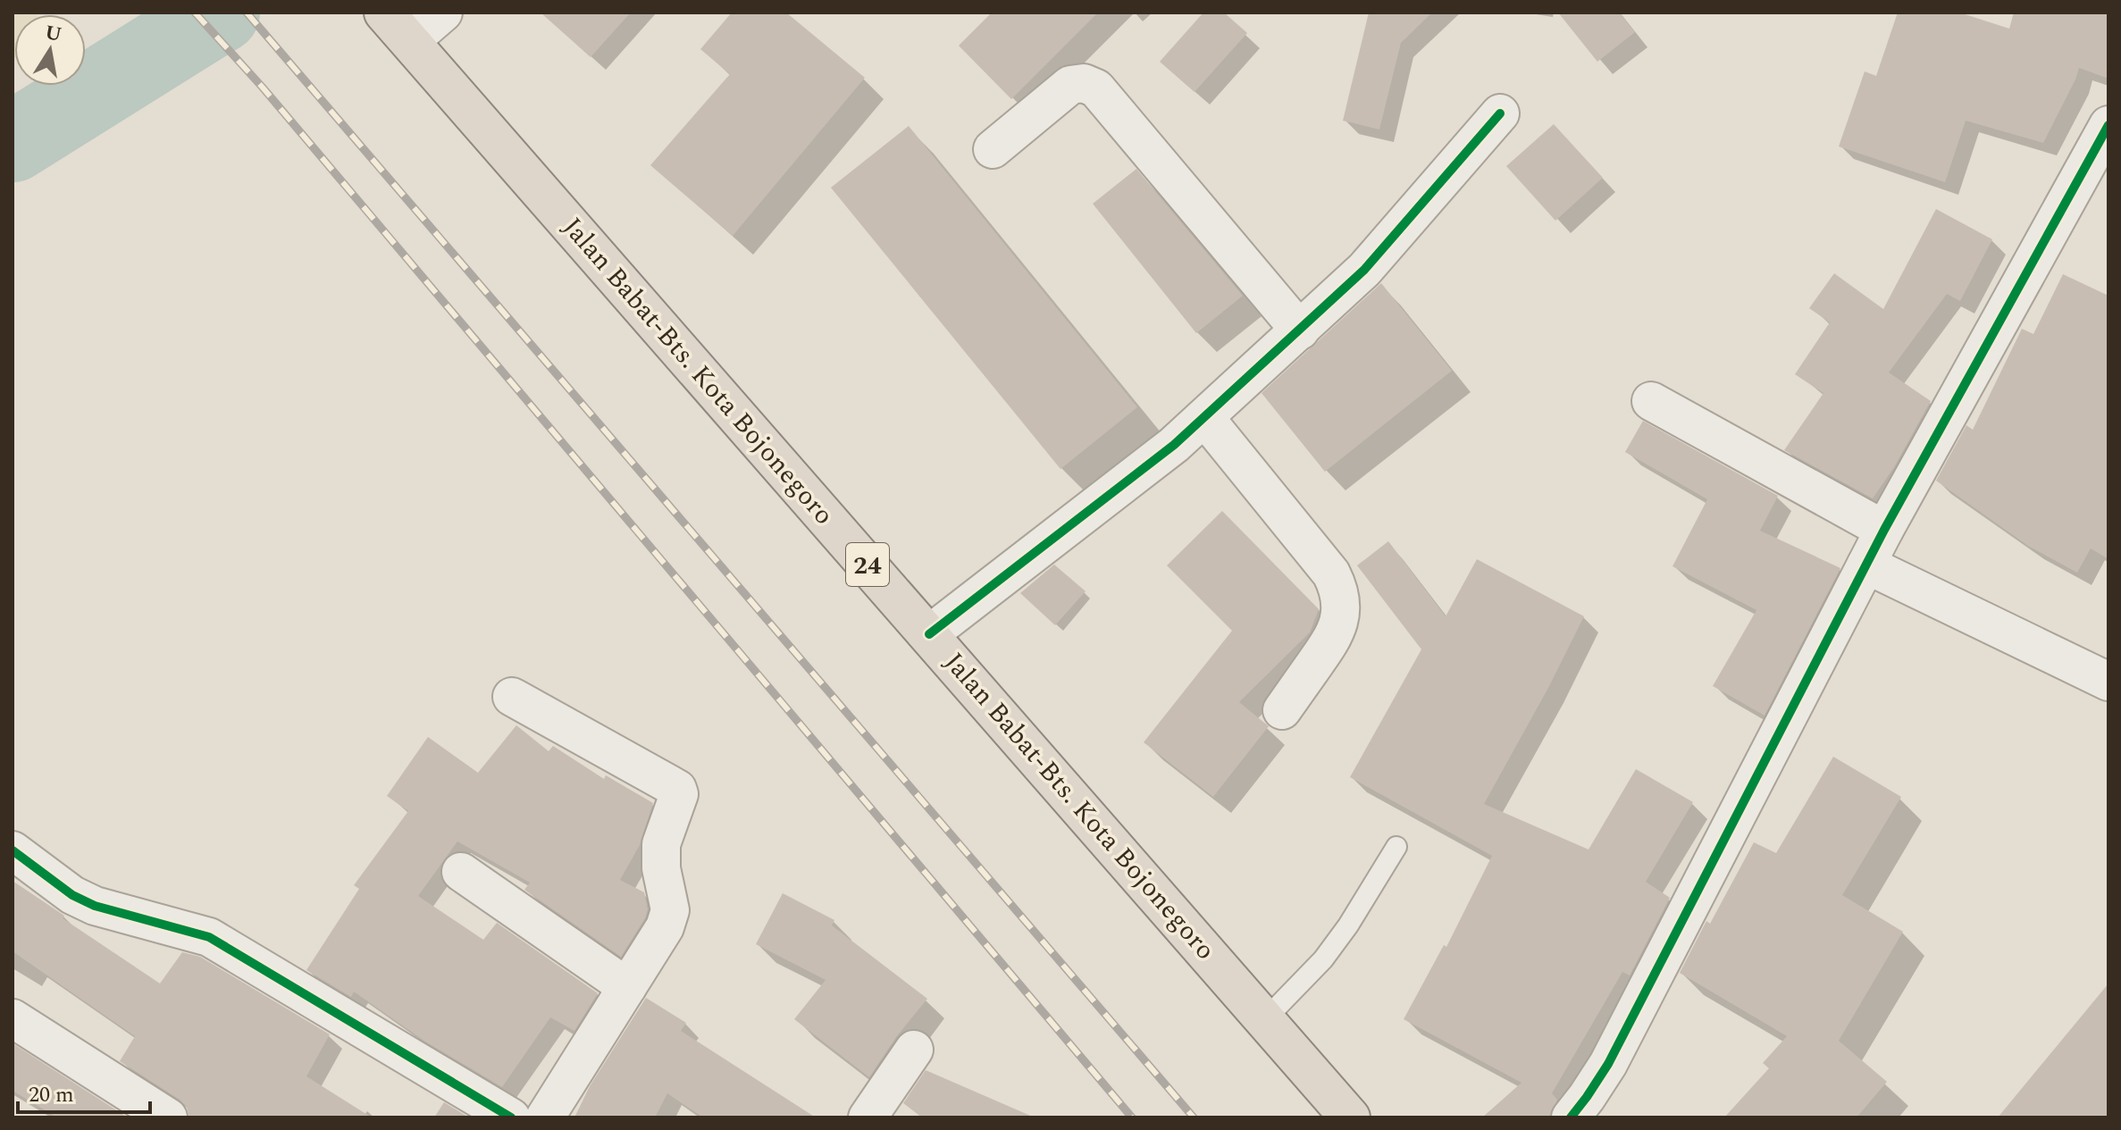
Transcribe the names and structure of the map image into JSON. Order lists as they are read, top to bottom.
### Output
{
  "streets": {
    "highway": ["Jalan Babat-Bts. Kota Bojonegoro", "24"]
  },
  "scale_bar": "20 m",
  "north": "top"
}
